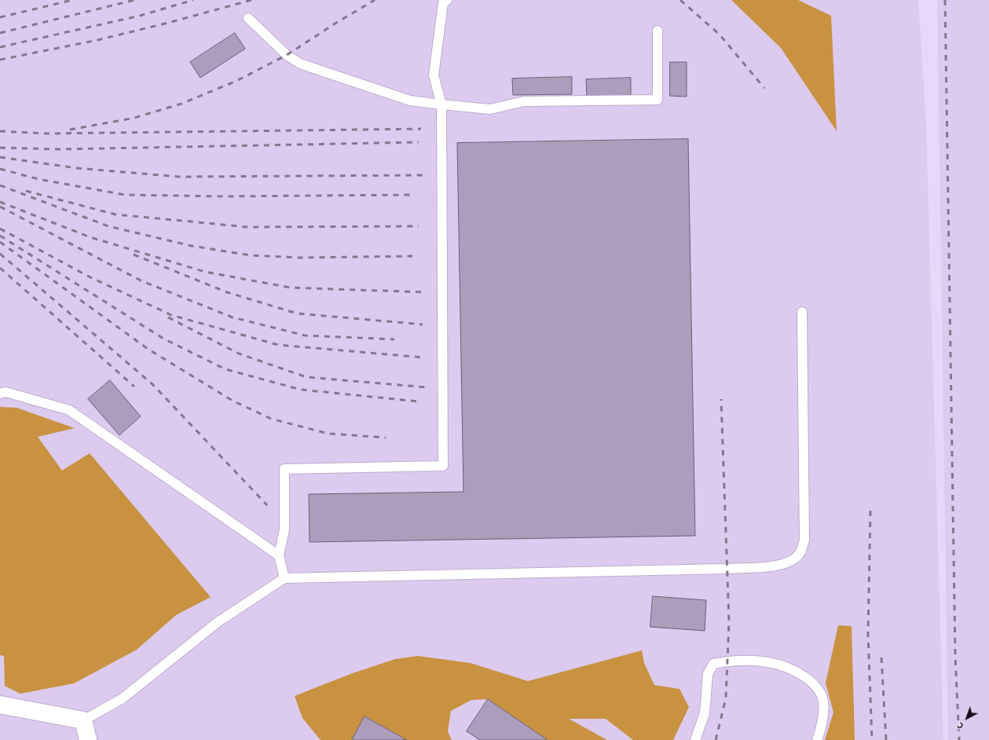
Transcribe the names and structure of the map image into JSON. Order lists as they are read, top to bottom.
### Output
{
  "north": "bottom left"
}
